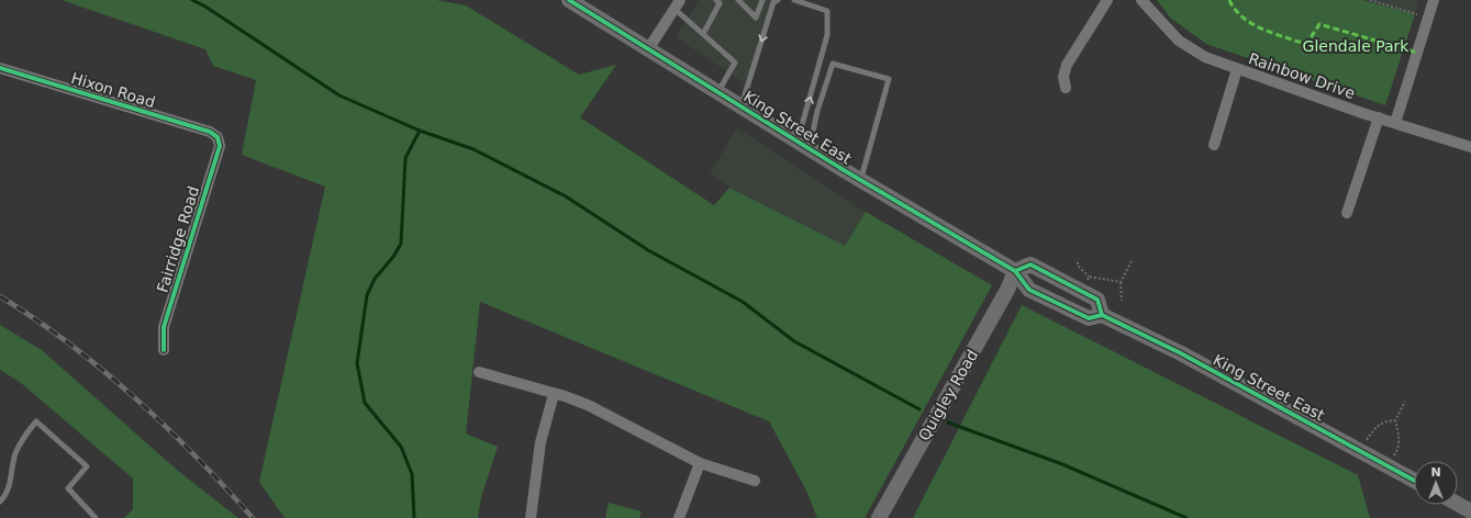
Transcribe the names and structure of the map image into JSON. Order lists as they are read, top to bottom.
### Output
{
  "streets": {
    "main road": ["King Street East", "Quigley Road"],
    "street": ["Rainbow Drive", "Hixon Road", "Fairridge Road"]
  },
  "crossings": [
    ["Hixon Road", "Fairridge Road"],
    ["King Street East", "Quigley Road"]
  ],
  "parks": ["Glendale Park"],
  "north": "top"
}
